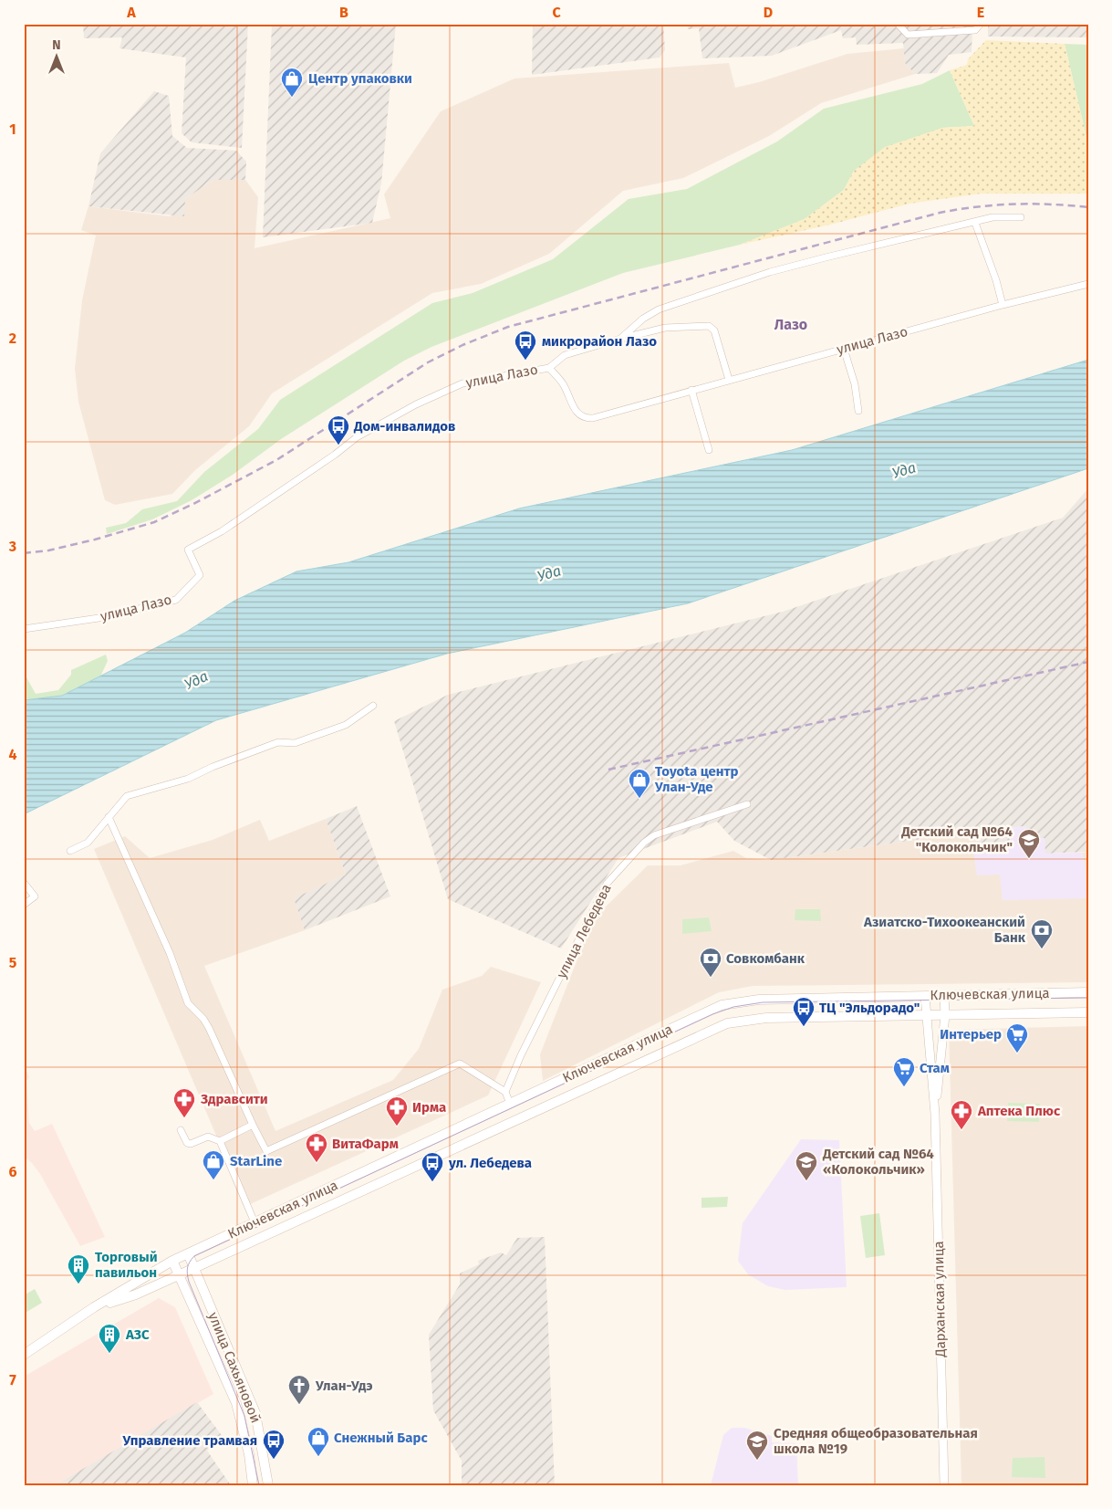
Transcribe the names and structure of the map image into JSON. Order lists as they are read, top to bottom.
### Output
{
  "streets": {
    "main road": ["Ключевская улица", "улица Сахьяновой"],
    "street": ["улица Лазо", "улица Лебедева", "Дарханская улица"]
  },
  "crossings": [
    ["Ключевская улица", "Дарханская улица"],
    ["Ключевская улица", "улица Сахьяновой"]
  ],
  "districts": ["Лазо"],
  "water": ["Уда"],
  "places": {
    "shop": [
      "Центр упаковки",
      "Toyota центр Улан-Уде",
      "StarLine",
      "Снежный Барс"
    ],
    "bus stop": [
      "микрорайон Лазо",
      "Дом-инвалидов",
      "ТЦ \"Эльдорадо\"",
      "ул. Лебедева",
      "Управление трамвая"
    ],
    "school or university": ["Детский сад №64 \"Колокольчик\"", "Детский сад №64 «Колокольчик»", "Средняя общеобразовательная школа №19"],
    "bank": ["Азиатско-Тихоокеанский Банк", "Совкомбанк"],
    "supermarket": ["Интерьер", "Стам"],
    "pharmacy": [
      "Здравсити",
      "Ирма",
      "Аптека Плюс",
      "ВитаФарм"
    ],
    "building": ["Торговый павильон", "АЗС"],
    "church": ["Улан-Удэ"]
  },
  "north": "top",
  "grid": {
    "columns": [
      "A",
      "B",
      "C",
      "D",
      "E"
    ],
    "rows": [
      "1",
      "2",
      "3",
      "4",
      "5",
      "6",
      "7"
    ]
  }
}
